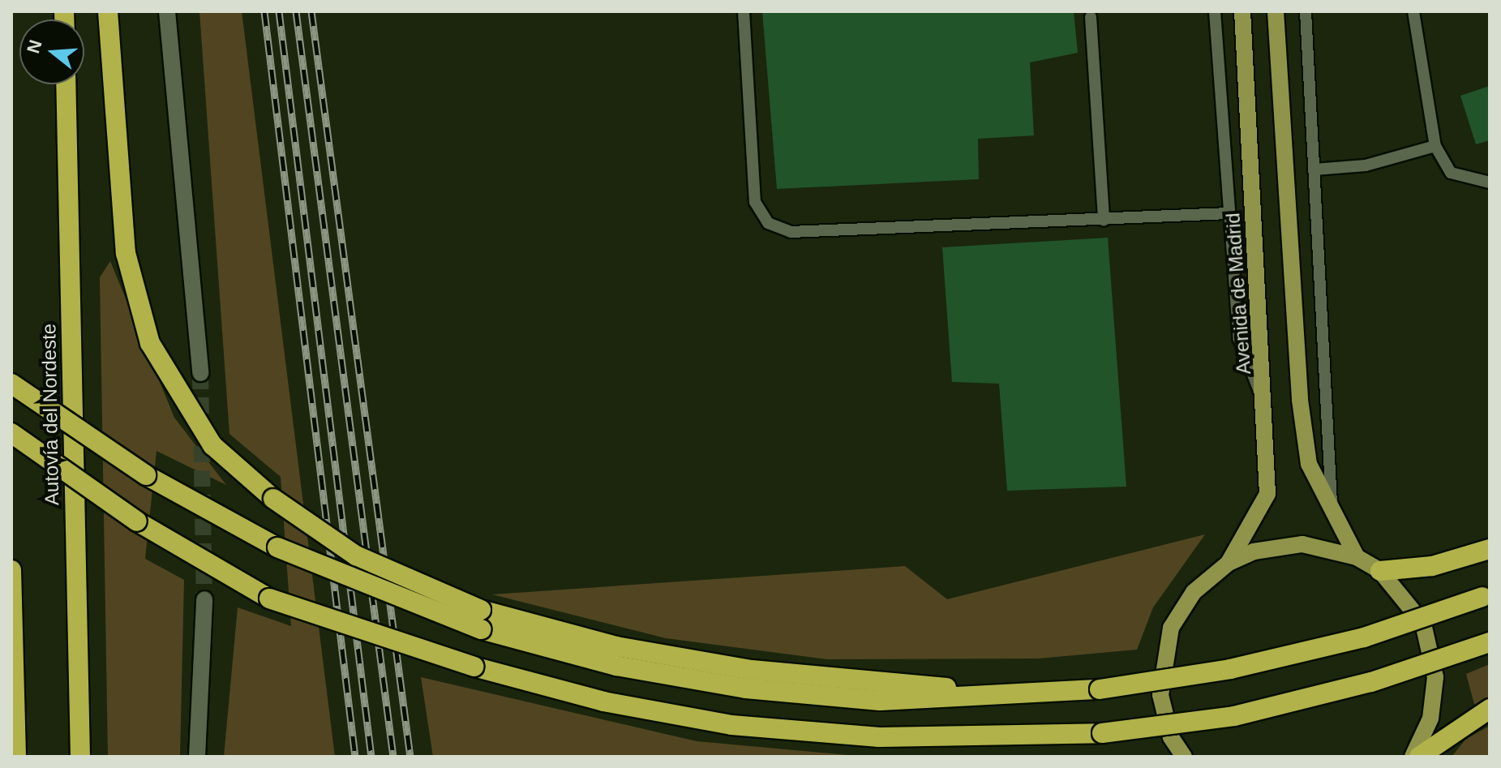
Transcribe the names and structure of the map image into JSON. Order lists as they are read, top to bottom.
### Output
{
  "streets": {
    "highway": ["Autovía del Nordeste"],
    "main road": ["Avenida de Madrid"]
  },
  "north": "left"
}
